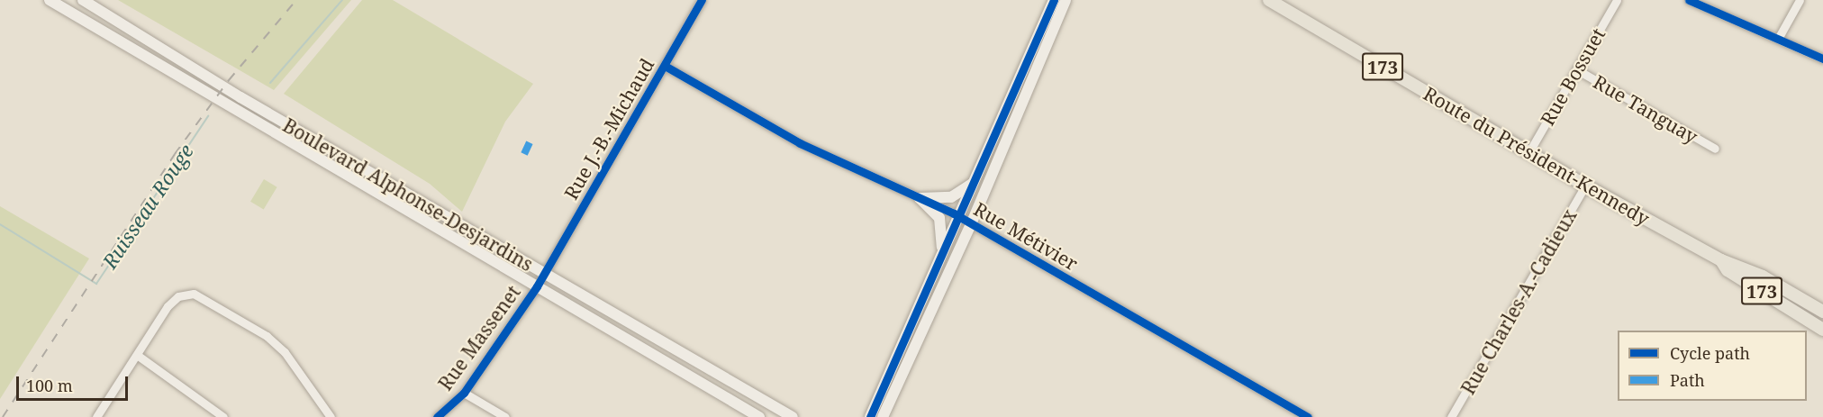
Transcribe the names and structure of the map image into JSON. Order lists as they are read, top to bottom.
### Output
{
  "streets": {
    "main road": ["173", "Route du Président-Kennedy", "Boulevard Alphonse-Desjardins"],
    "street": [
      "Rue Bossuet",
      "Rue Tanguay",
      "Rue J.-B.-Michaud",
      "Rue Métivier",
      "Rue Charles-A.-Cadieux",
      "Rue Massenet"
    ]
  },
  "crossings": [
    ["Rue Bossuet", "Rue Tanguay"],
    ["Rue Bossuet", "Route du Président-Kennedy"],
    ["Rue J.-B.-Michaud", "Boulevard Alphonse-Desjardins"],
    ["Rue J.-B.-Michaud", "Rue Métivier"],
    ["Rue J.-B.-Michaud", "Rue Massenet"],
    ["Route du Président-Kennedy", "Rue Charles-A.-Cadieux"],
    ["Boulevard Alphonse-Desjardins", "Rue Massenet"]
  ],
  "water": ["Ruisseau Rouge"],
  "legend": ["Cycle path", "Path"],
  "scale_bar": "100 m"
}
